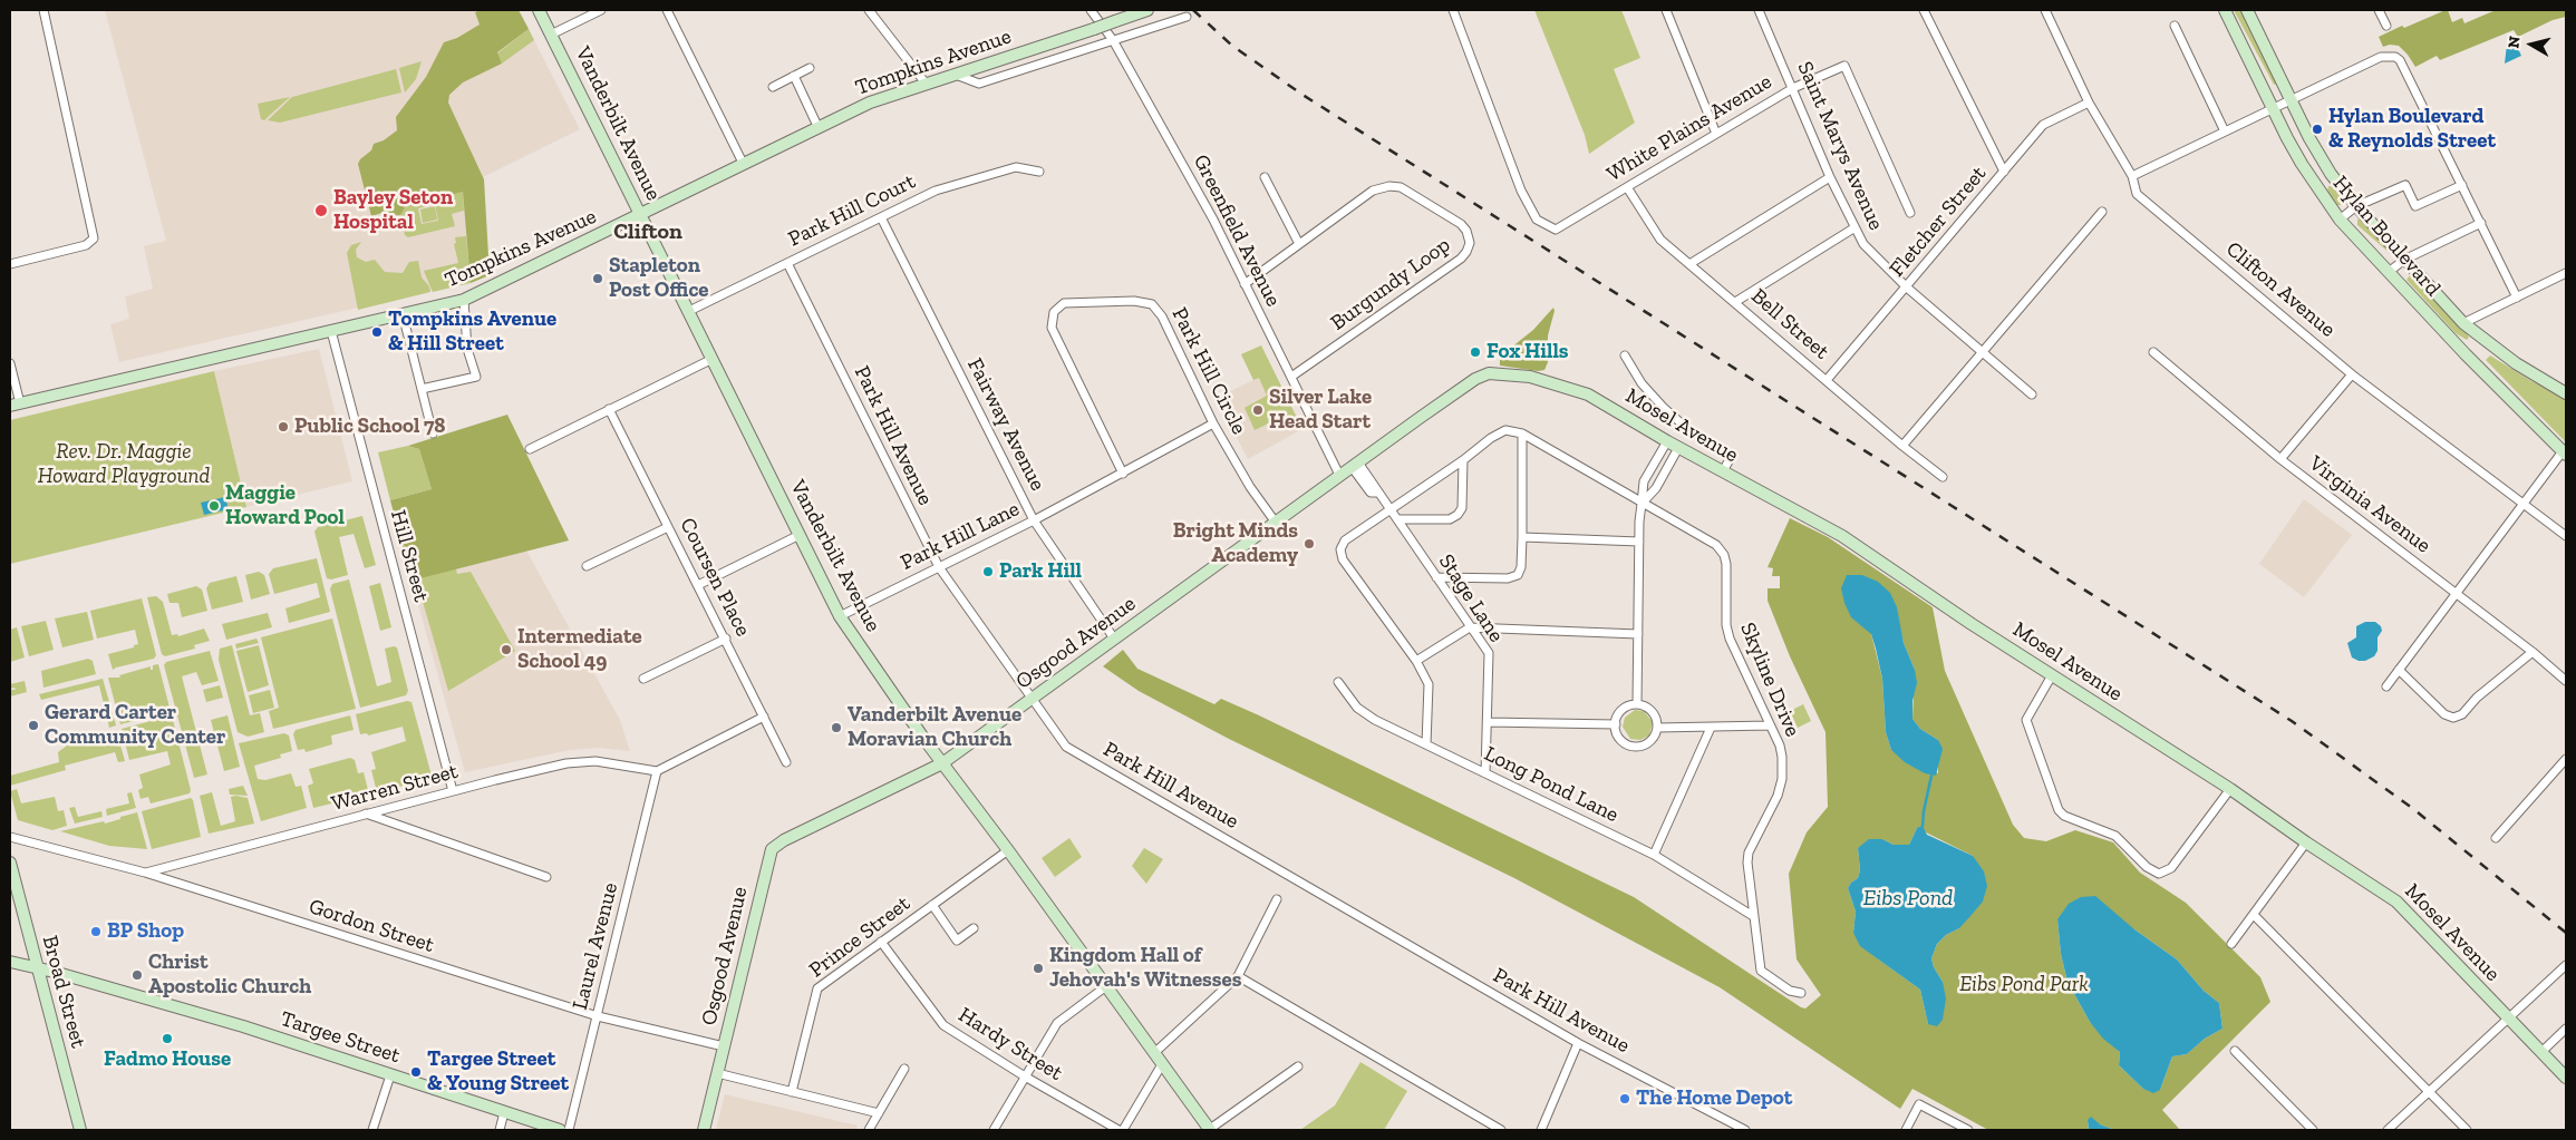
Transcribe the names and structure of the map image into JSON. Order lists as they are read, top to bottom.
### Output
{
  "streets": {
    "street": [
      "Tompkins Avenue",
      "Vanderbilt Avenue",
      "White Plains Avenue",
      "Saint Marys Avenue",
      "Park Hill Court",
      "Fletcher Street",
      "Greenfield Avenue",
      "Hylan Boulevard",
      "Burgundy Loop",
      "Clifton Avenue",
      "Bell Street",
      "Park Hill Circle",
      "Fairway Avenue",
      "Mosel Avenue",
      "Park Hill Avenue",
      "Virginia Avenue",
      "Park Hill Lane",
      "Hill Street",
      "Coursen Place",
      "Stage Lane",
      "Osgood Avenue",
      "Skyline Drive",
      "Long Pond Lane",
      "Warren Street",
      "Gordon Street",
      "Prince Street",
      "Laurel Avenue",
      "Broad Street",
      "Targee Street",
      "Hardy Street"
    ]
  },
  "crossings": [
    ["Tompkins Avenue", "Vanderbilt Avenue"],
    ["Tompkins Avenue", "Hill Street"],
    ["Vanderbilt Avenue", "Park Hill Court"],
    ["Vanderbilt Avenue", "Park Hill Lane"],
    ["Vanderbilt Avenue", "Osgood Avenue"],
    ["Vanderbilt Avenue", "Prince Street"],
    ["White Plains Avenue", "Saint Marys Avenue"],
    ["White Plains Avenue", "Bell Street"],
    ["Saint Marys Avenue", "Fletcher Street"],
    ["Park Hill Court", "Fairway Avenue"],
    ["Park Hill Court", "Park Hill Avenue"],
    ["Fletcher Street", "Clifton Avenue"],
    ["Fletcher Street", "Bell Street"],
    ["Greenfield Avenue", "Burgundy Loop"],
    ["Greenfield Avenue", "Osgood Avenue"],
    ["Park Hill Circle", "Park Hill Lane"],
    ["Park Hill Circle", "Osgood Avenue"],
    ["Fairway Avenue", "Park Hill Lane"],
    ["Fairway Avenue", "Osgood Avenue"],
    ["Mosel Avenue", "Osgood Avenue"],
    ["Park Hill Avenue", "Park Hill Lane"],
    ["Park Hill Avenue", "Osgood Avenue"],
    ["Hill Street", "Warren Street"],
    ["Stage Lane", "Osgood Avenue"],
    ["Stage Lane", "Long Pond Lane"],
    ["Osgood Avenue", "Gordon Street"],
    ["Skyline Drive", "Long Pond Lane"],
    ["Warren Street", "Gordon Street"],
    ["Warren Street", "Laurel Avenue"],
    ["Gordon Street", "Laurel Avenue"],
    ["Prince Street", "Hardy Street"],
    ["Broad Street", "Targee Street"]
  ],
  "districts": ["Clifton"],
  "water": ["Eibs Pond"],
  "parks": ["Rev. Dr. Maggie Howard Playground", "Eibs Pond Park"],
  "places": [
    "Hylan Boulevard & Reynolds Street",
    "Bayley Seton Hospital",
    "Stapleton Post Office",
    "Tompkins Avenue & Hill Street",
    "Fox Hills",
    "Silver Lake Head Start",
    "Public School 78",
    "Maggie Howard Pool",
    "Bright Minds Academy",
    "Park Hill",
    "Intermediate School 49",
    "Gerard Carter Community Center",
    "Vanderbilt Avenue Moravian Church",
    "BP Shop",
    "Kingdom Hall of Jehovah's Witnesses",
    "Christ Apostolic Church",
    "Fadmo House",
    "Targee Street & Young Street",
    "The Home Depot"
  ],
  "north": "left"
}
